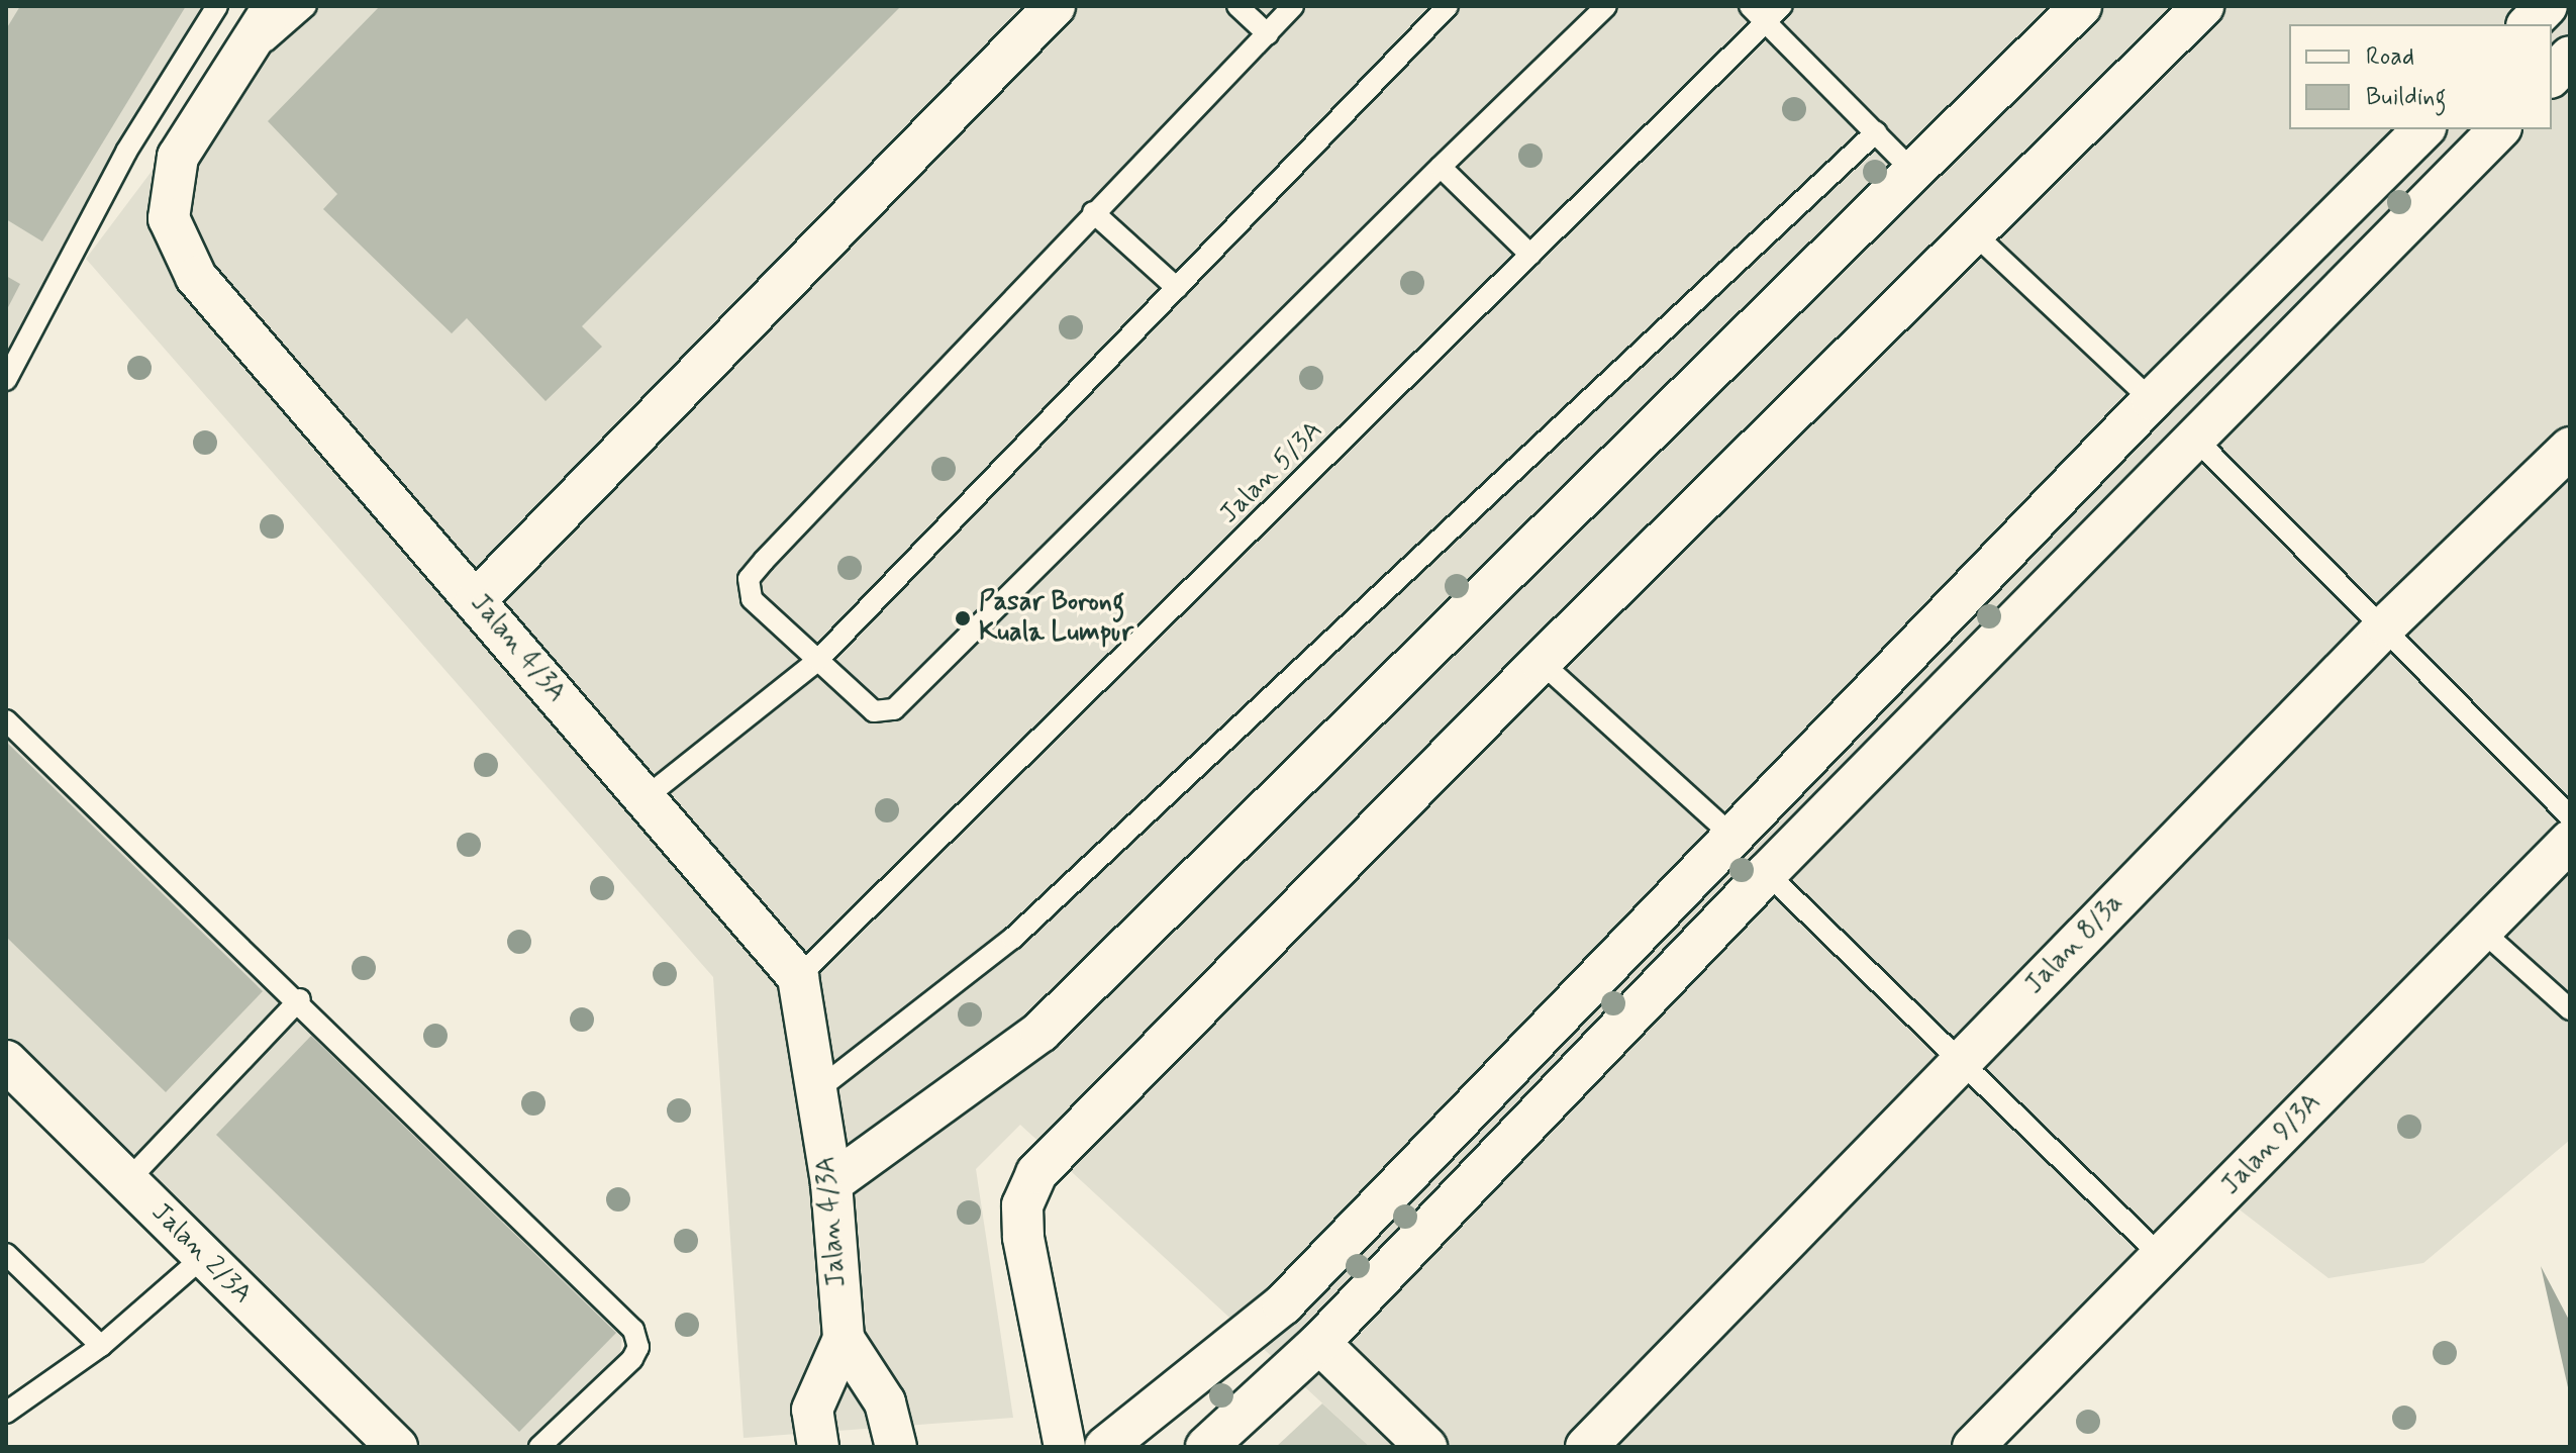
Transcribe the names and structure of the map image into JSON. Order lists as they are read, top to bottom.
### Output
{
  "streets": {
    "street": [
      "Jalan 4/3A",
      "Jalan 8/3a",
      "Jalan 9/3A",
      "Jalan 2/3A"
    ],
    "lane": ["Jalan 5/3A"]
  },
  "crossings": [
    ["Jalan 5/3A", "Jalan 4/3A"]
  ],
  "places": ["Pasar Borong Kuala Lumpur"],
  "legend": ["Road", "Building"]
}
